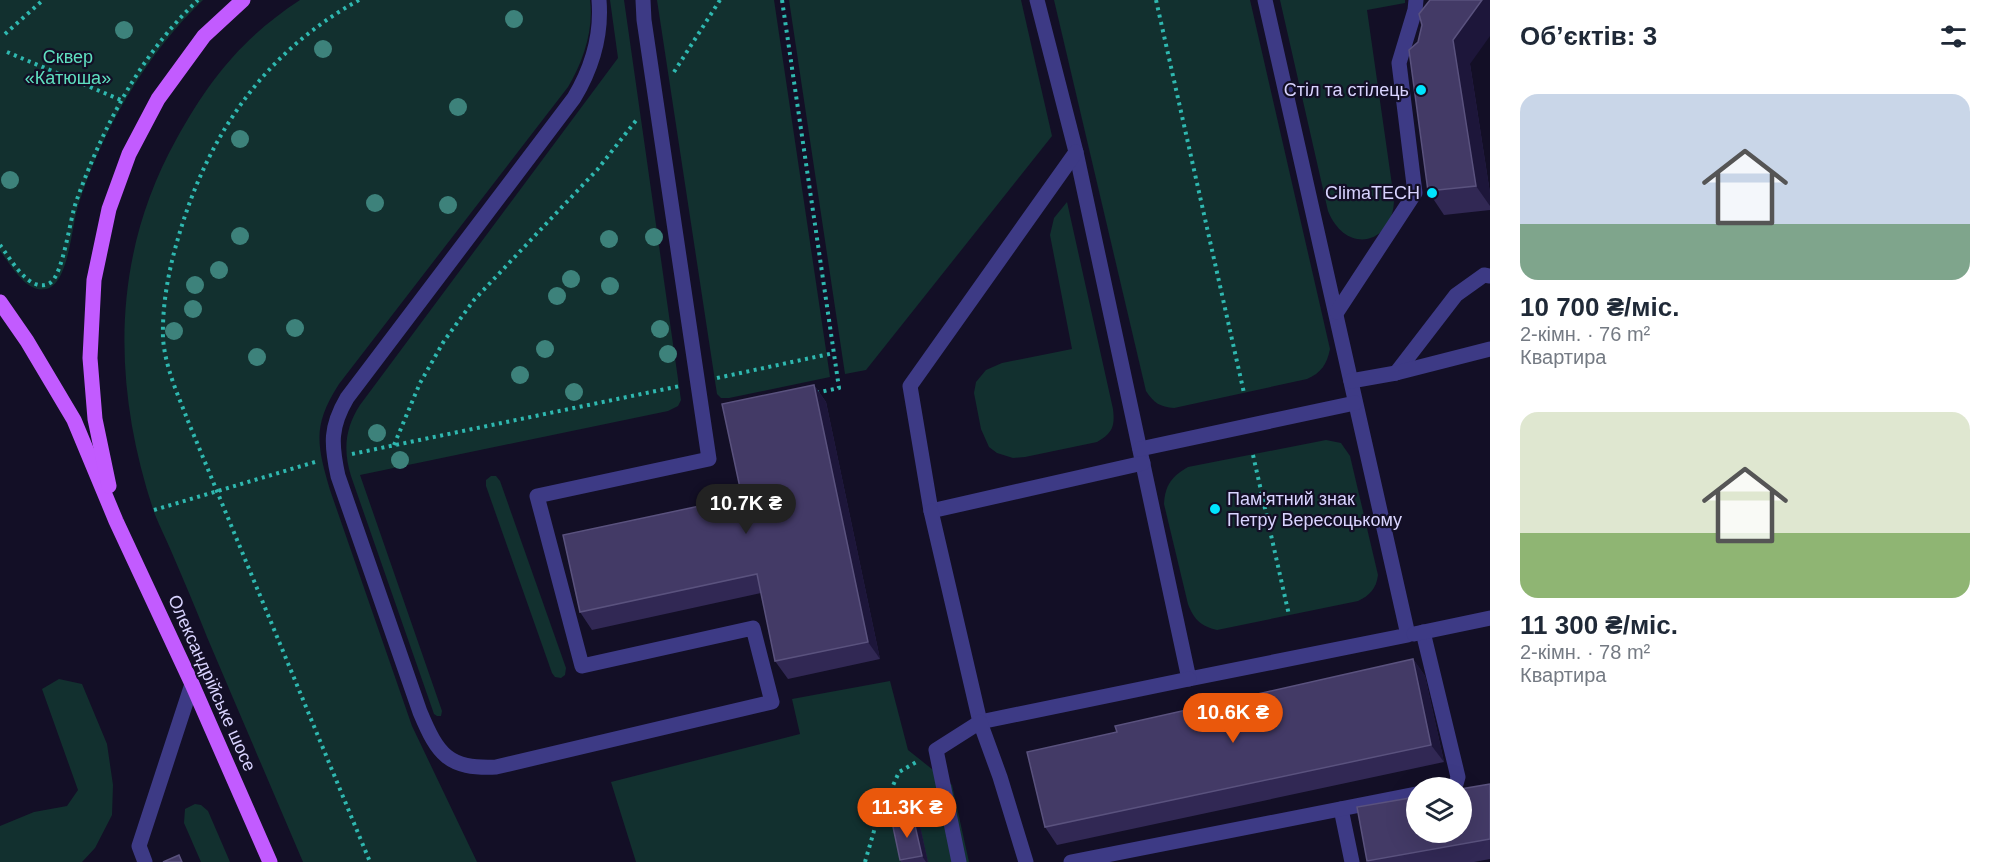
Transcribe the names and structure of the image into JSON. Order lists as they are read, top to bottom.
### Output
{
  "streets": {
    "main road": ["Олександрійське шосе"]
  },
  "parks": ["Сквер «Катюша»"],
  "places": ["Стіл та стілець", "ClimaTECH", "Пам'ятний знак Петру Вересоцькому"],
  "page": {
    "heading": "Об’єктів: 3",
    "list": [
      {
        "name": "10 700 ₴/міс.",
        "note": "2-кімн. · 76 m² · Квартира"
      },
      {
        "name": "11 300 ₴/міс.",
        "note": "2-кімн. · 78 m² · Квартира"
      }
    ],
    "price": ["10.7K ₴", "10.6K ₴", "11.3K ₴"]
  }
}
